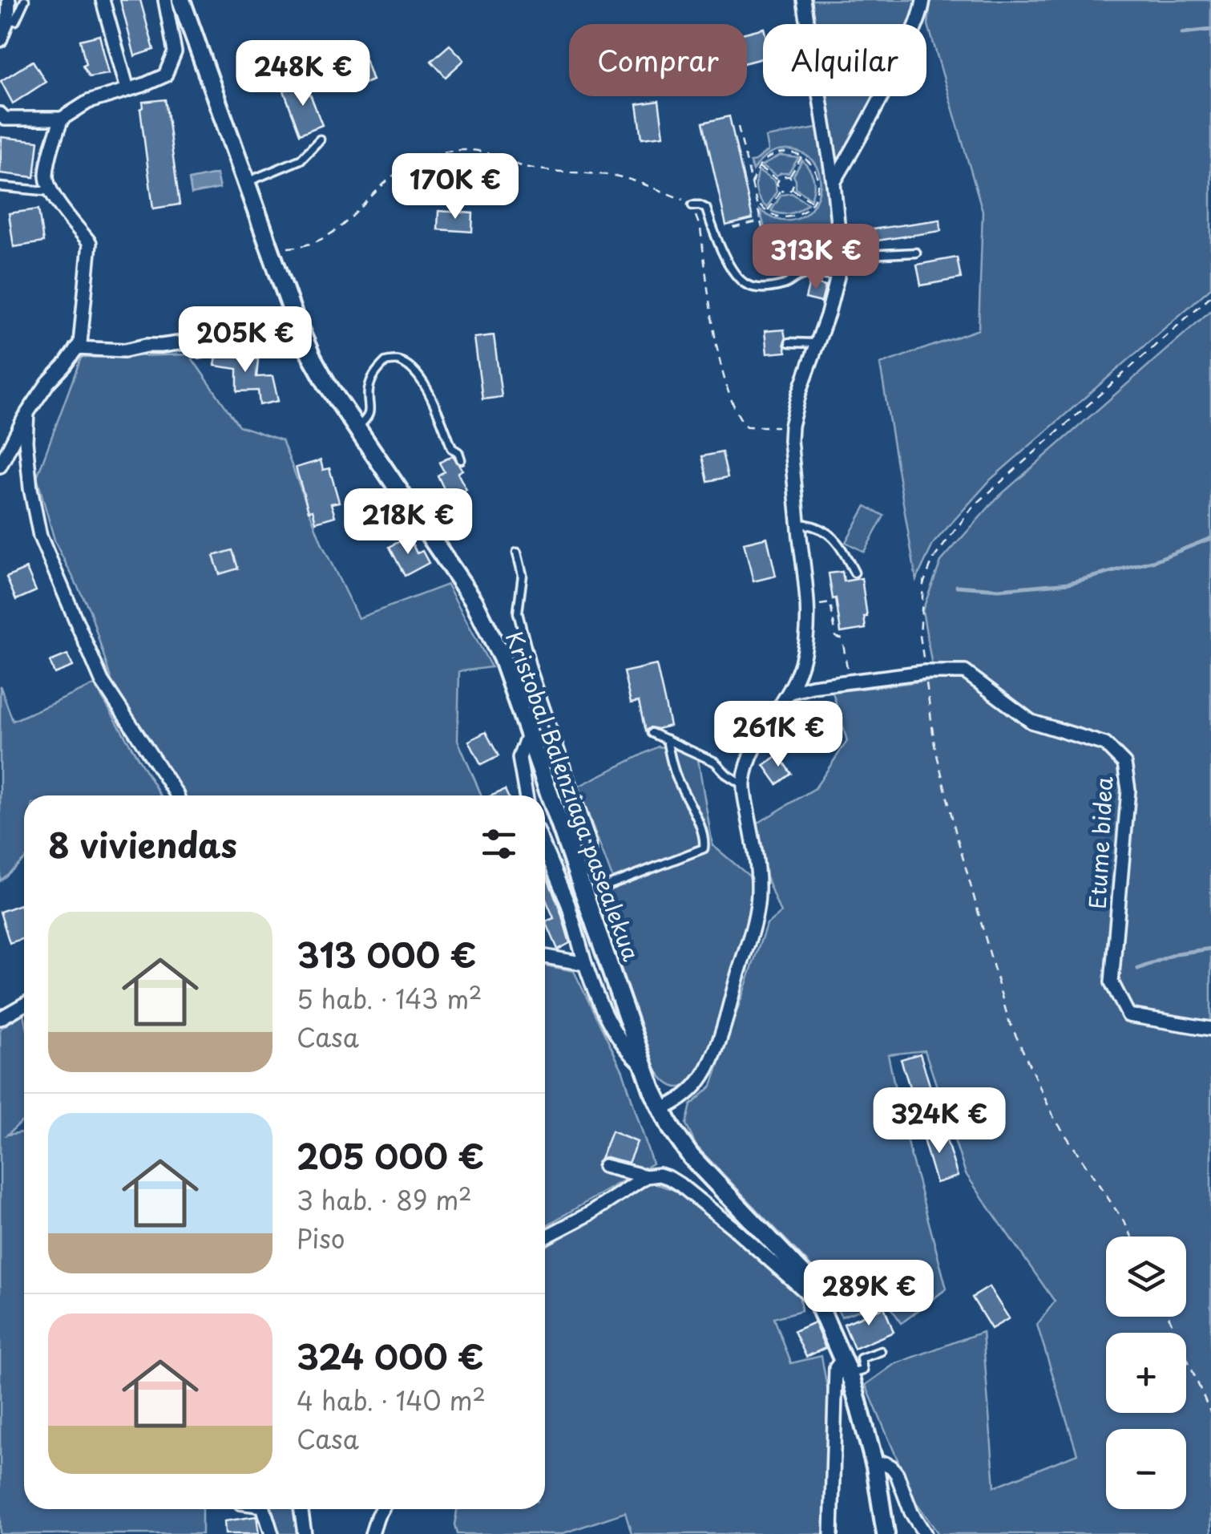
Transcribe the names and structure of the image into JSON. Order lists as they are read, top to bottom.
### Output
{
  "streets": {
    "street": ["Kristobal Balenziaga pasealekua", "Etume bidea"]
  },
  "page": {
    "chip": ["Comprar", "Alquilar"],
    "price": [
      "248K €",
      "170K €",
      "313K €",
      "205K €",
      "218K €",
      "261K €",
      "324K €",
      "289K €"
    ],
    "heading": "8 viviendas",
    "list": [
      {
        "name": "313 000 €",
        "note": "5 hab. · 143 m² · Casa"
      },
      {
        "name": "205 000 €",
        "note": "3 hab. · 89 m² · Piso"
      },
      {
        "name": "324 000 €",
        "note": "4 hab. · 140 m² · Casa"
      }
    ],
    "map_buttons": ["+", "−"]
  }
}
